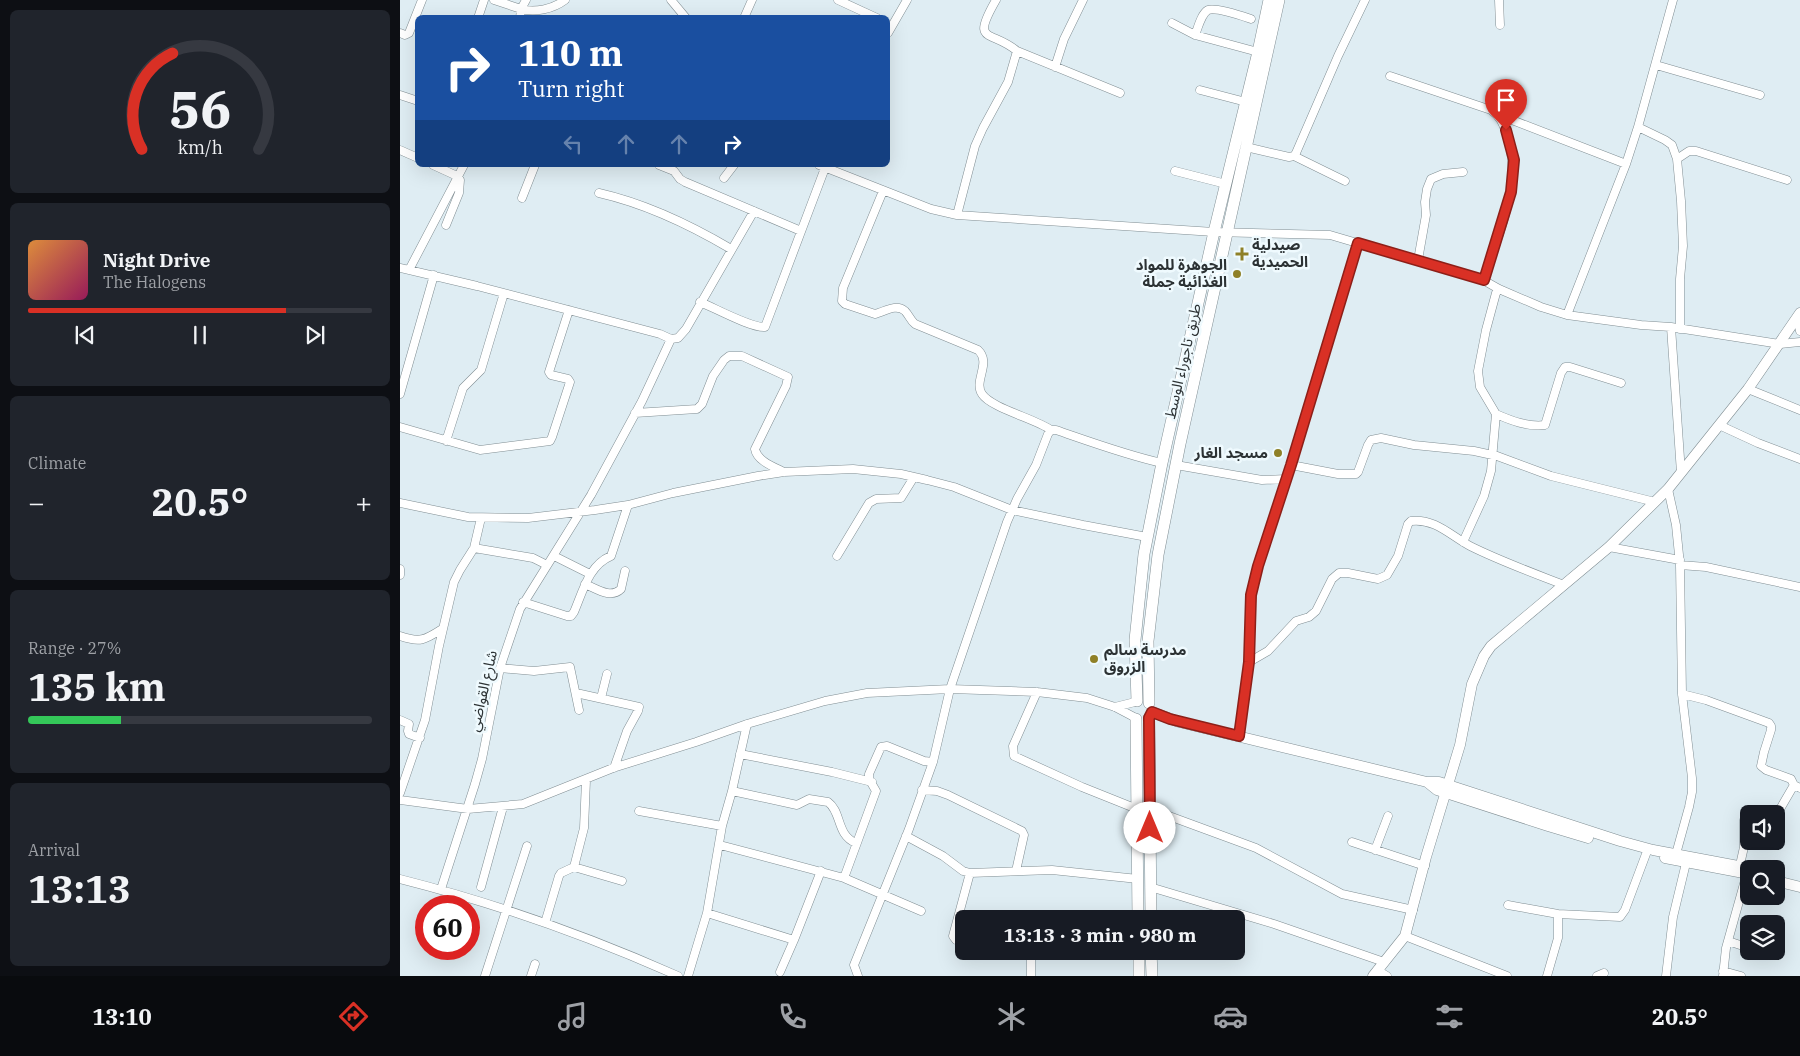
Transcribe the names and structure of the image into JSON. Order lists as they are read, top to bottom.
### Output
{
  "streets": {
    "main road": ["طريق تاجوراء الوسط"],
    "street": ["شارع القواضي"]
  },
  "places": {
    "health": ["صيدلية الحميدية"],
    "other": ["الجوهرة للمواد الغذائية جملة", "مسجد الغار", "مدرسة سالم الزروق"]
  },
  "page": {
    "turn": ["110 m", "Turn right"],
    "song": ["Night Drive", "The Halogens"],
    "tile": [
      "Climate",
      ["Range · 27%", "135 km"],
      ["Arrival", "13:13"]
    ],
    "heat": ["−", "20.5°", "+"],
    "limit": "60",
    "trip": "13:13 · 3 min · 980 m",
    "tabs": ["13:10", "20.5°"],
    "gauge": ["56", "km/h"]
  }
}
